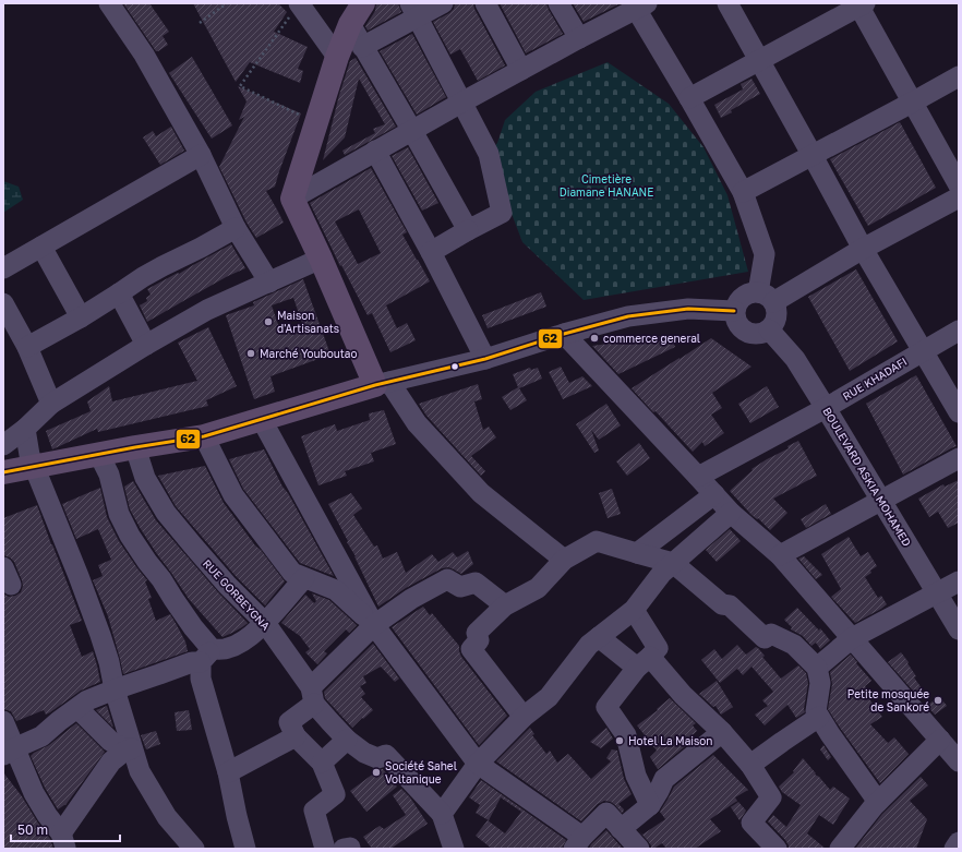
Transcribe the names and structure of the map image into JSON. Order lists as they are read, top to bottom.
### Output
{
  "streets": {
    "street": ["RUE KHADAFI", "BOULEVARD ASKIA MOHAMED", "RUE GORBEYGNA"]
  },
  "crossings": [
    ["RUE KHADAFI", "BOULEVARD ASKIA MOHAMED"]
  ],
  "parks": ["Cimetière Diamane HANANE"],
  "places": [
    "Maison d'Artisanats",
    "commerce general",
    "Marché Youboutao",
    "Petite mosquée de Sankoré",
    "Hotel La Maison",
    "Société Sahel Voltanique"
  ],
  "lines": ["transit line 62"],
  "scale_bar": "50 m"
}
